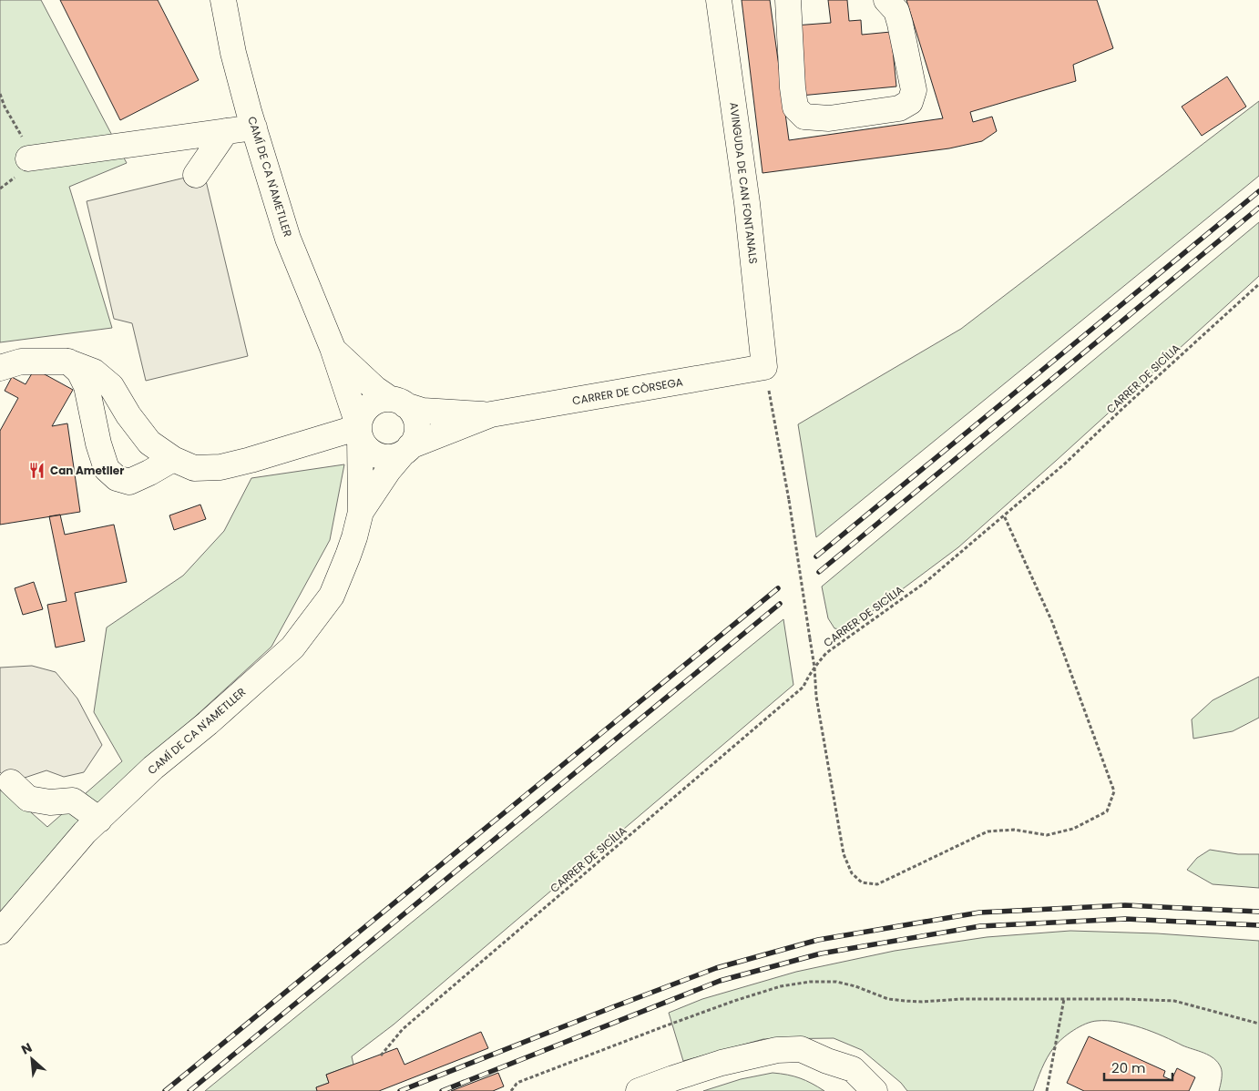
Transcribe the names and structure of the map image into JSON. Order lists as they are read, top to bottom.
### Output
{
  "streets": {
    "street": ["CAMÍ DE CA N'AMETLLER", "AVINGUDA DE CAN FONTANALS", "CARRER DE CÒRSEGA"],
    "path": ["CARRER DE SICÍLIA"]
  },
  "crossings": [
    ["CAMÍ DE CA N'AMETLLER", "CARRER DE CÒRSEGA"],
    ["AVINGUDA DE CAN FONTANALS", "CARRER DE CÒRSEGA"]
  ],
  "places": {
    "restaurant": ["Can Ametller"]
  },
  "scale_bar": "20 m",
  "north": "top left"
}
